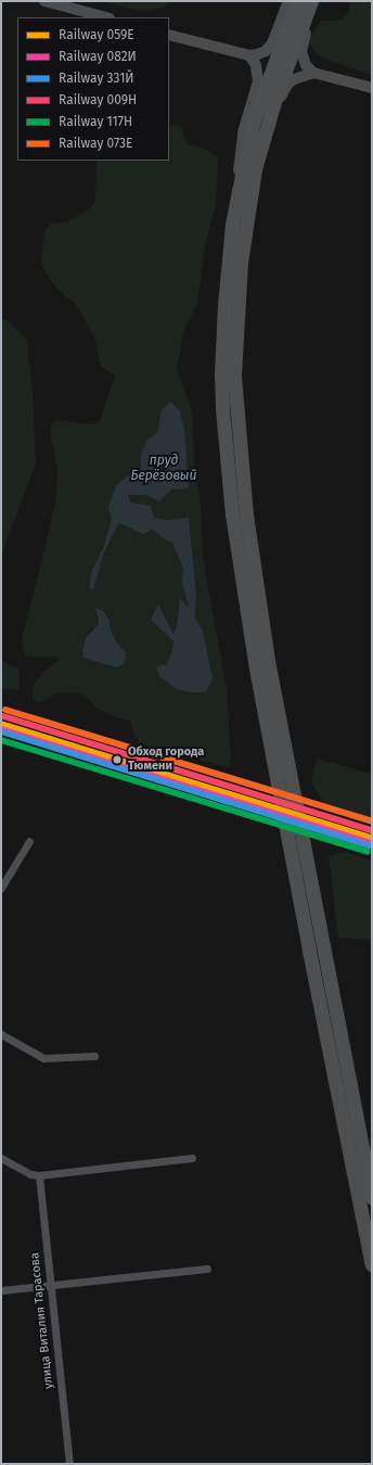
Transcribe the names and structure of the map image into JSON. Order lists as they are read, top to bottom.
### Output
{
  "streets": {
    "street": ["улица Виталия Тарасова"]
  },
  "water": ["пруд Берёзовый"],
  "places": ["Обход города Тюмени"],
  "lines": [
    "rail line 073Е",
    "rail line 009Н",
    "rail line 059Е",
    "rail line 082И",
    "rail line 331Й",
    "rail line 117Н"
  ],
  "legend": [
    "Railway 059Е",
    "Railway 082И",
    "Railway 331Й",
    "Railway 009Н",
    "Railway 117Н",
    "Railway 073Е"
  ]
}
